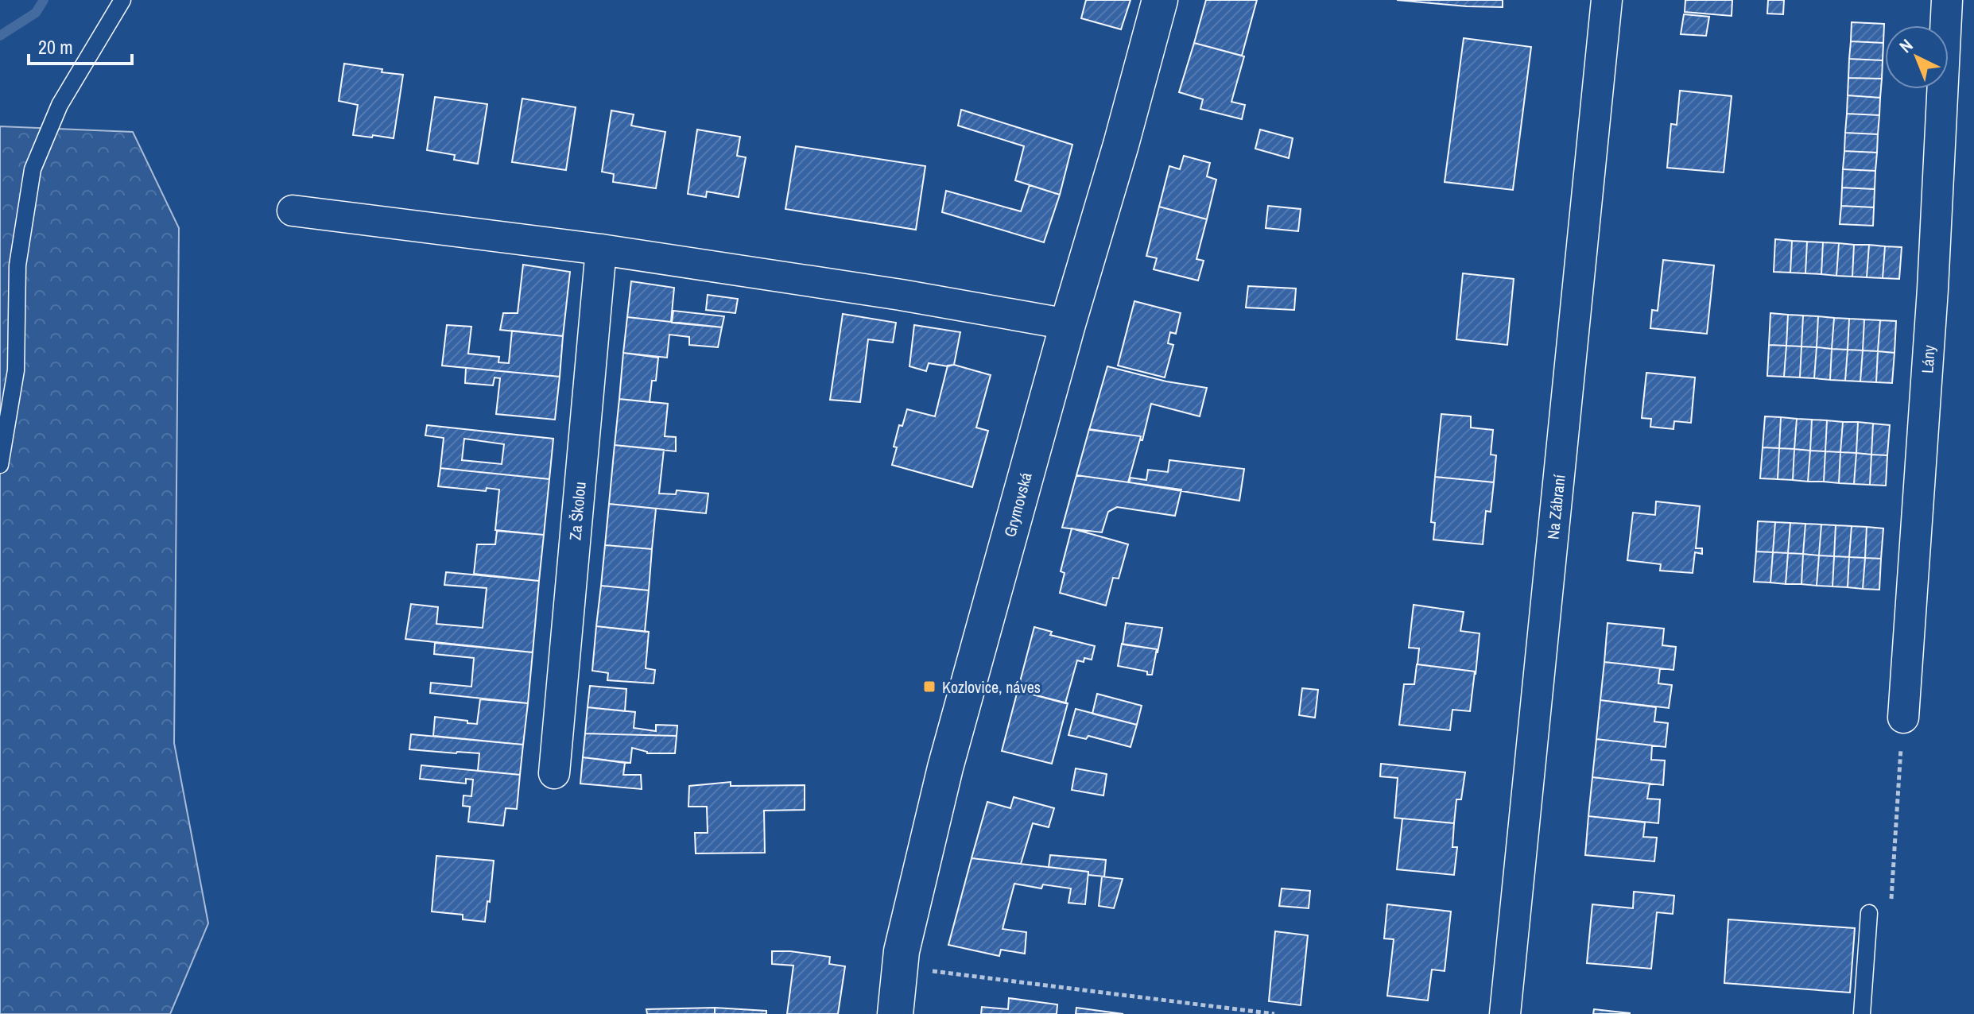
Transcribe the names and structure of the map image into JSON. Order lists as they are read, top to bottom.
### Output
{
  "streets": {
    "main road": ["Grymovská"],
    "street": ["Lány", "Na Zábraní", "Za Školou"]
  },
  "places": {
    "transit": ["Kozlovice, náves"]
  },
  "scale_bar": "20 m",
  "north": "top left"
}
